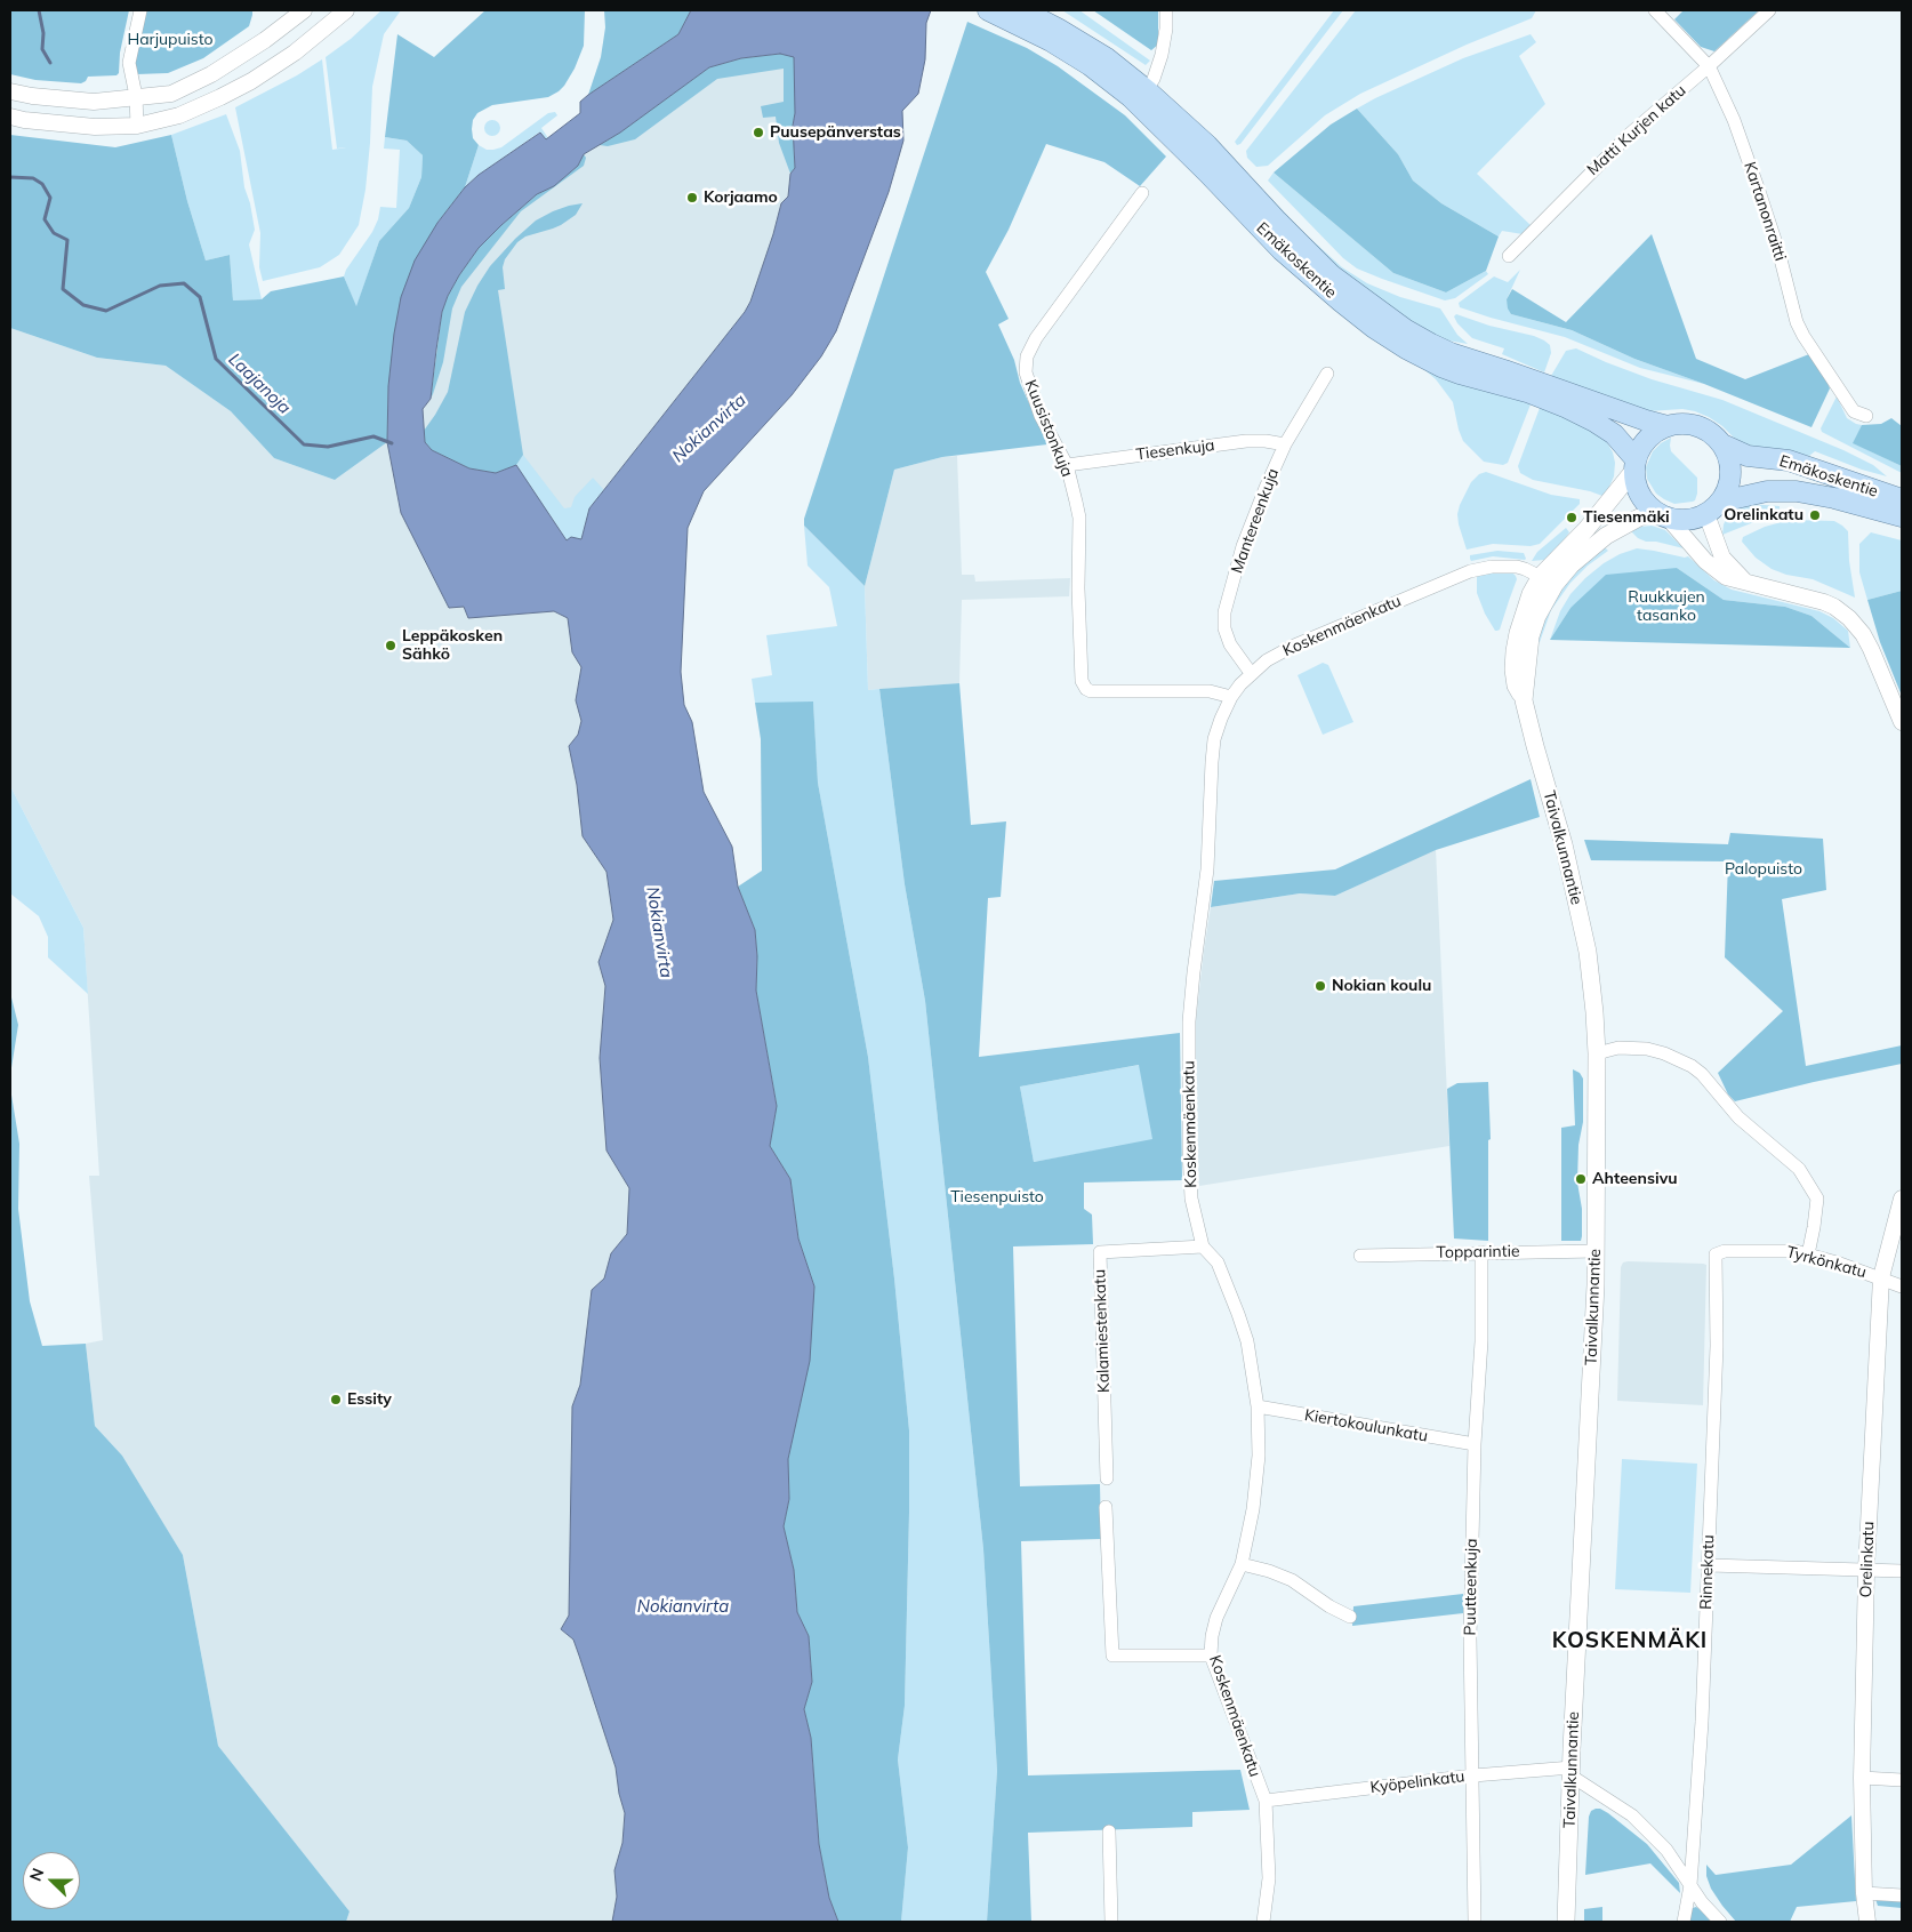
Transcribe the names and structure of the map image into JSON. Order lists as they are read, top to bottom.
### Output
{
  "streets": {
    "main road": ["Emäkoskentie", "Taivalkunnantie"],
    "street": [
      "Matti Kurjen katu",
      "Kartanonraitti",
      "Kuusistonkuja",
      "Tiesenkuja",
      "Mantereenkuja",
      "Koskenmäenkatu",
      "Topparintie",
      "Tyrkönkatu",
      "Kalamiestenkatu",
      "Kiertokoulunkatu",
      "Orelinkatu",
      "Rinnekatu",
      "Puutteenkuja",
      "Kyöpelinkatu"
    ]
  },
  "crossings": [
    ["Matti Kurjen katu", "Kartanonraitti"],
    ["Emäkoskentie", "Taivalkunnantie"],
    ["Kuusistonkuja", "Tiesenkuja"],
    ["Kuusistonkuja", "Koskenmäenkatu"],
    ["Tiesenkuja", "Mantereenkuja"],
    ["Mantereenkuja", "Koskenmäenkatu"],
    ["Koskenmäenkatu", "Taivalkunnantie"],
    ["Koskenmäenkatu", "Kalamiestenkatu"],
    ["Koskenmäenkatu", "Kiertokoulunkatu"],
    ["Koskenmäenkatu", "Kyöpelinkatu"],
    ["Taivalkunnantie", "Topparintie"],
    ["Taivalkunnantie", "Kyöpelinkatu"],
    ["Topparintie", "Puutteenkuja"],
    ["Tyrkönkatu", "Orelinkatu"],
    ["Tyrkönkatu", "Rinnekatu"],
    ["Kiertokoulunkatu", "Puutteenkuja"],
    ["Puutteenkuja", "Kyöpelinkatu"]
  ],
  "districts": ["KOSKENMÄKI"],
  "water": ["Laajanoja", "Nokianvirta"],
  "parks": [
    "Harjupuisto",
    "Ruukkujen tasanko",
    "Palopuisto",
    "Tiesenpuisto"
  ],
  "places": [
    "Puusepänverstas",
    "Korjaamo",
    "Orelinkatu",
    "Tiesenmäki",
    "Leppäkosken Sähkö",
    "Nokian koulu",
    "Ahteensivu",
    "Essity"
  ],
  "north": "left"
}
